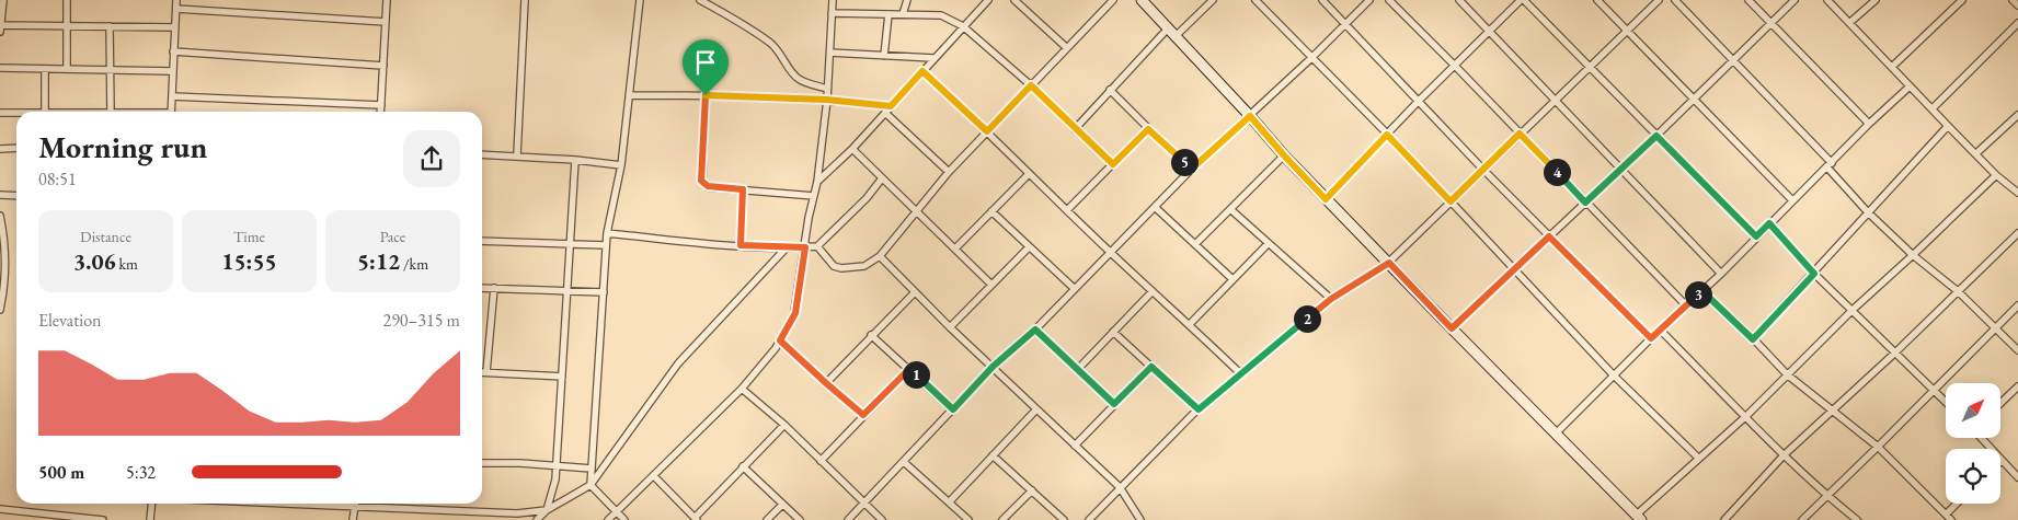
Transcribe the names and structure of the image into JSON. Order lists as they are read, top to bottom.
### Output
{
  "north": "top right",
  "page": {
    "heading": ["Morning run", "08:51"],
    "pins": [
      "5",
      "4",
      "3",
      "2",
      "1"
    ],
    "stats": [
      ["Distance", "3.06 km"],
      ["Time", "15:55"],
      ["Pace", "5:12 /km"]
    ],
    "chart": ["Elevation", "290–315 m"],
    "list": [
      {
        "name": "500 m",
        "note": "5:32"
      }
    ]
  }
}
